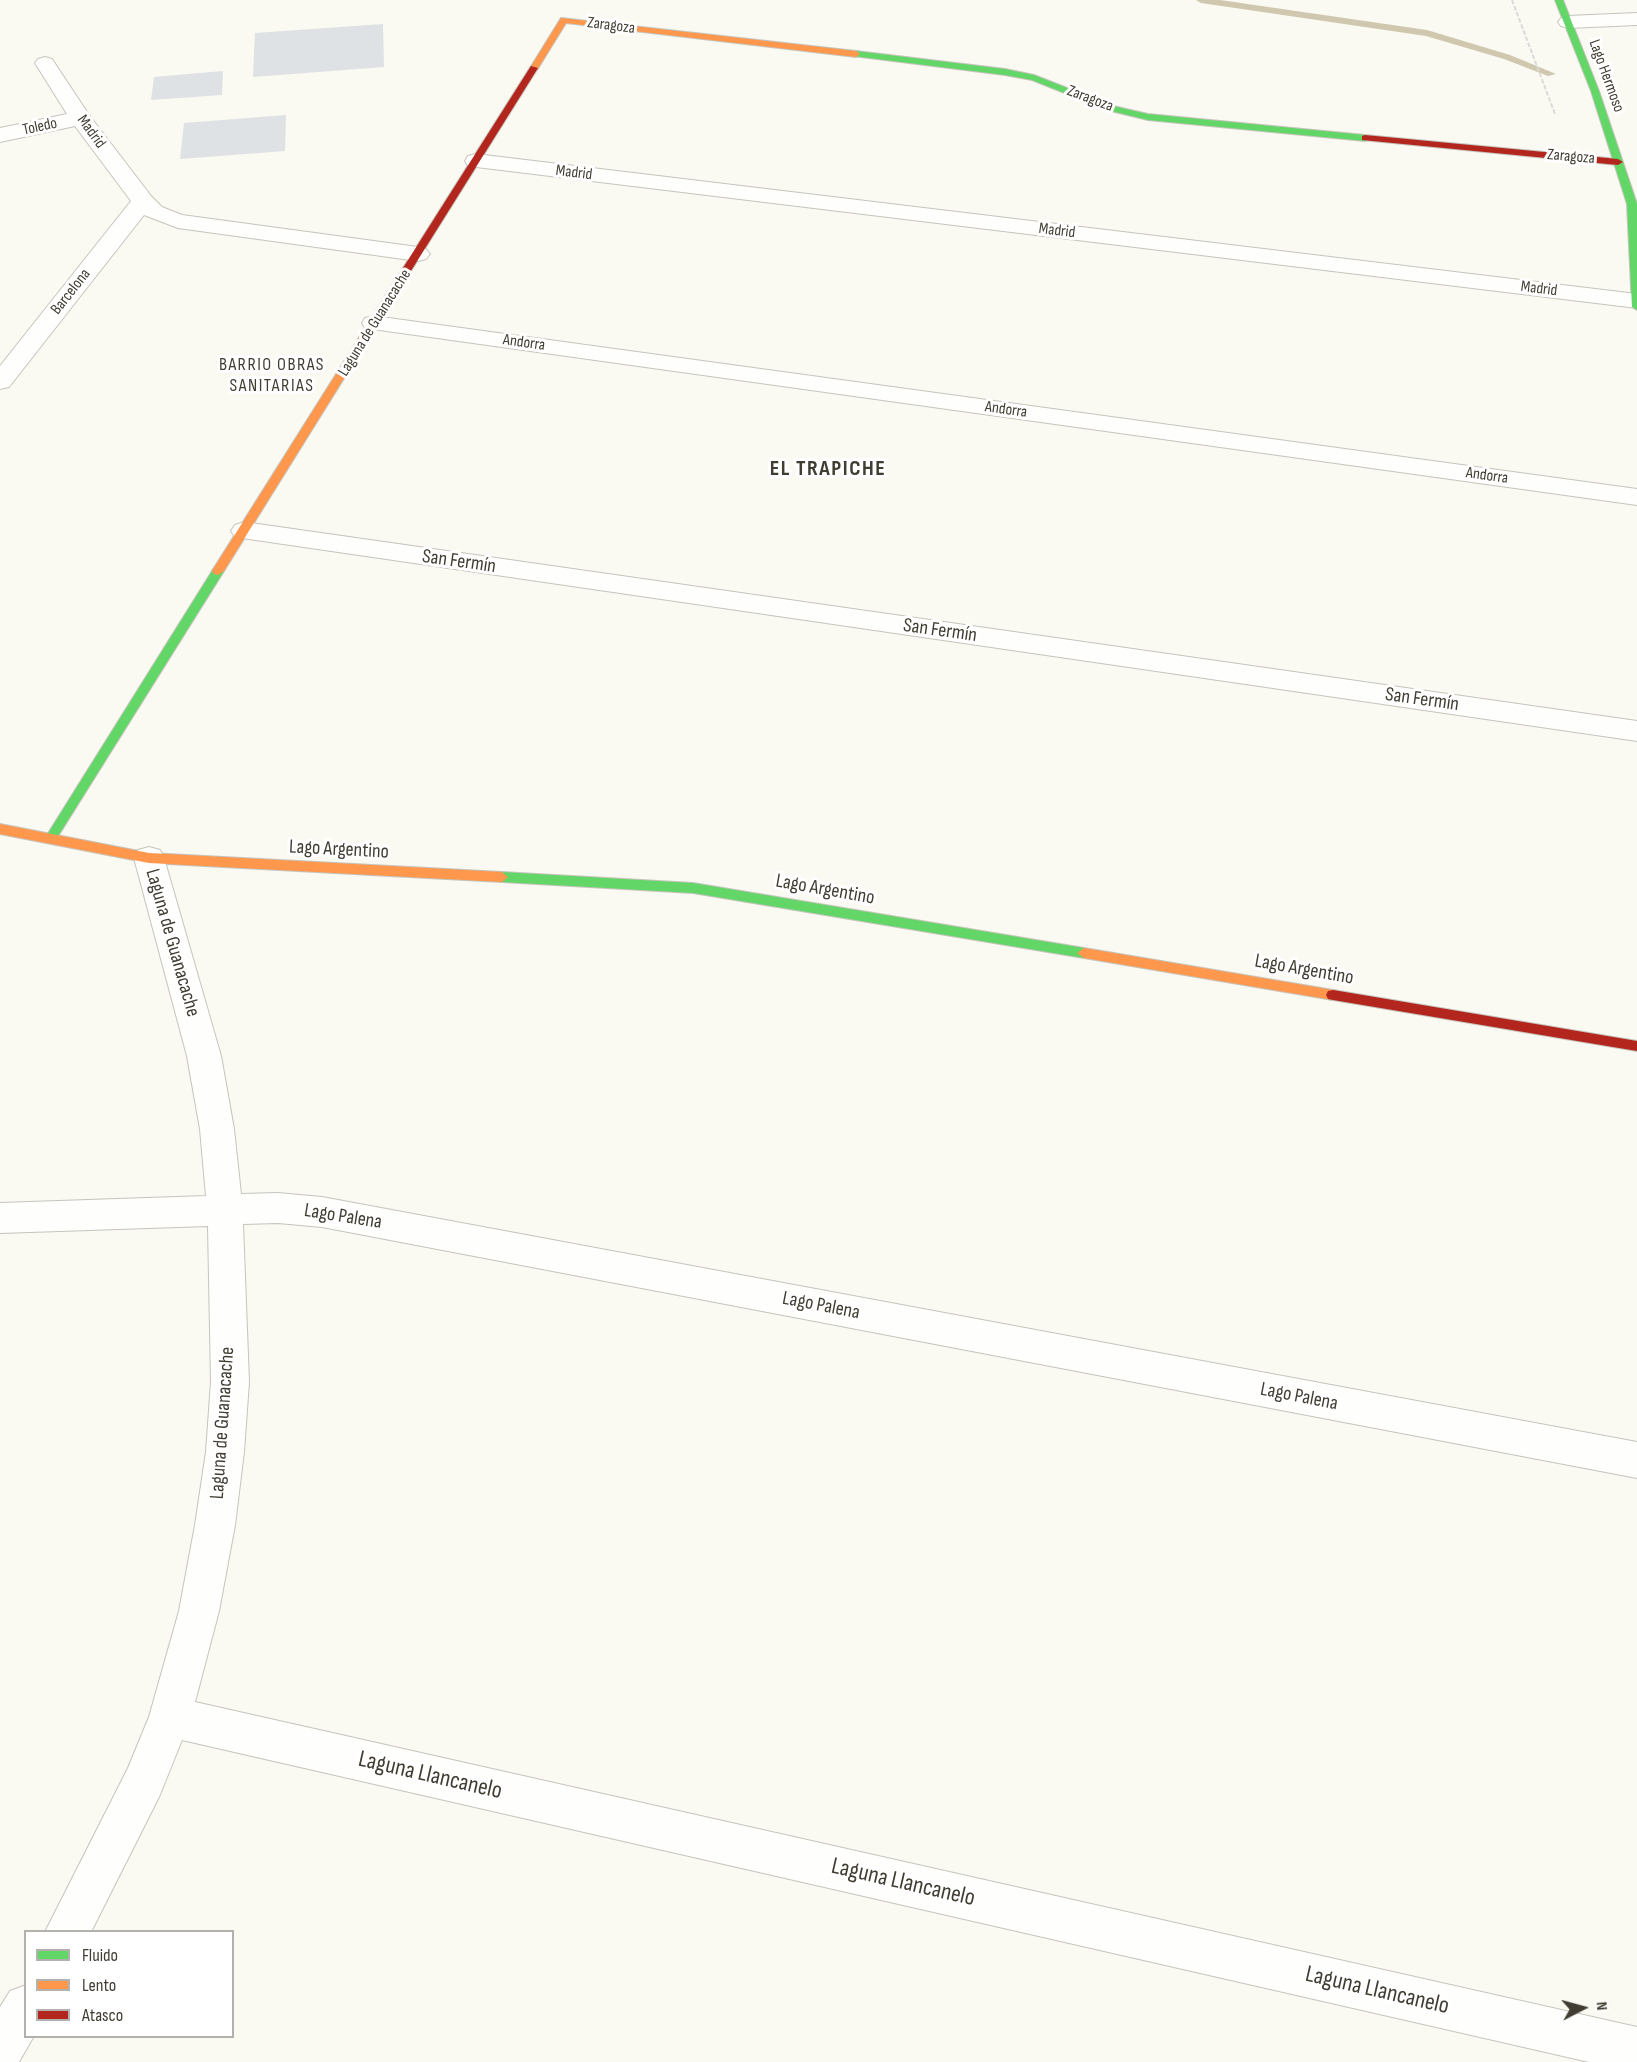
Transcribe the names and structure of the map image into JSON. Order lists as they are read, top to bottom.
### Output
{
  "streets": {
    "street": [
      "Zaragoza",
      "Lago Hermoso",
      "Toledo",
      "Madrid",
      "Barcelona",
      "Laguna de Guanacache",
      "Andorra",
      "San Fermín",
      "Lago Argentino",
      "Lago Palena",
      "Laguna Llancanelo"
    ]
  },
  "crossings": [
    ["Zaragoza", "Lago Hermoso"],
    ["Zaragoza", "Laguna de Guanacache"],
    ["Lago Hermoso", "Madrid"],
    ["Toledo", "Madrid"],
    ["Madrid", "Barcelona"],
    ["Madrid", "Laguna de Guanacache"],
    ["Laguna de Guanacache", "Andorra"],
    ["Laguna de Guanacache", "San Fermín"],
    ["Laguna de Guanacache", "Lago Argentino"],
    ["Laguna de Guanacache", "Lago Palena"],
    ["Laguna de Guanacache", "Laguna Llancanelo"]
  ],
  "districts": ["BARRIO OBRAS SANITARIAS", "EL TRAPICHE"],
  "legend": ["Fluido", "Lento", "Atasco"],
  "north": "right"
}
